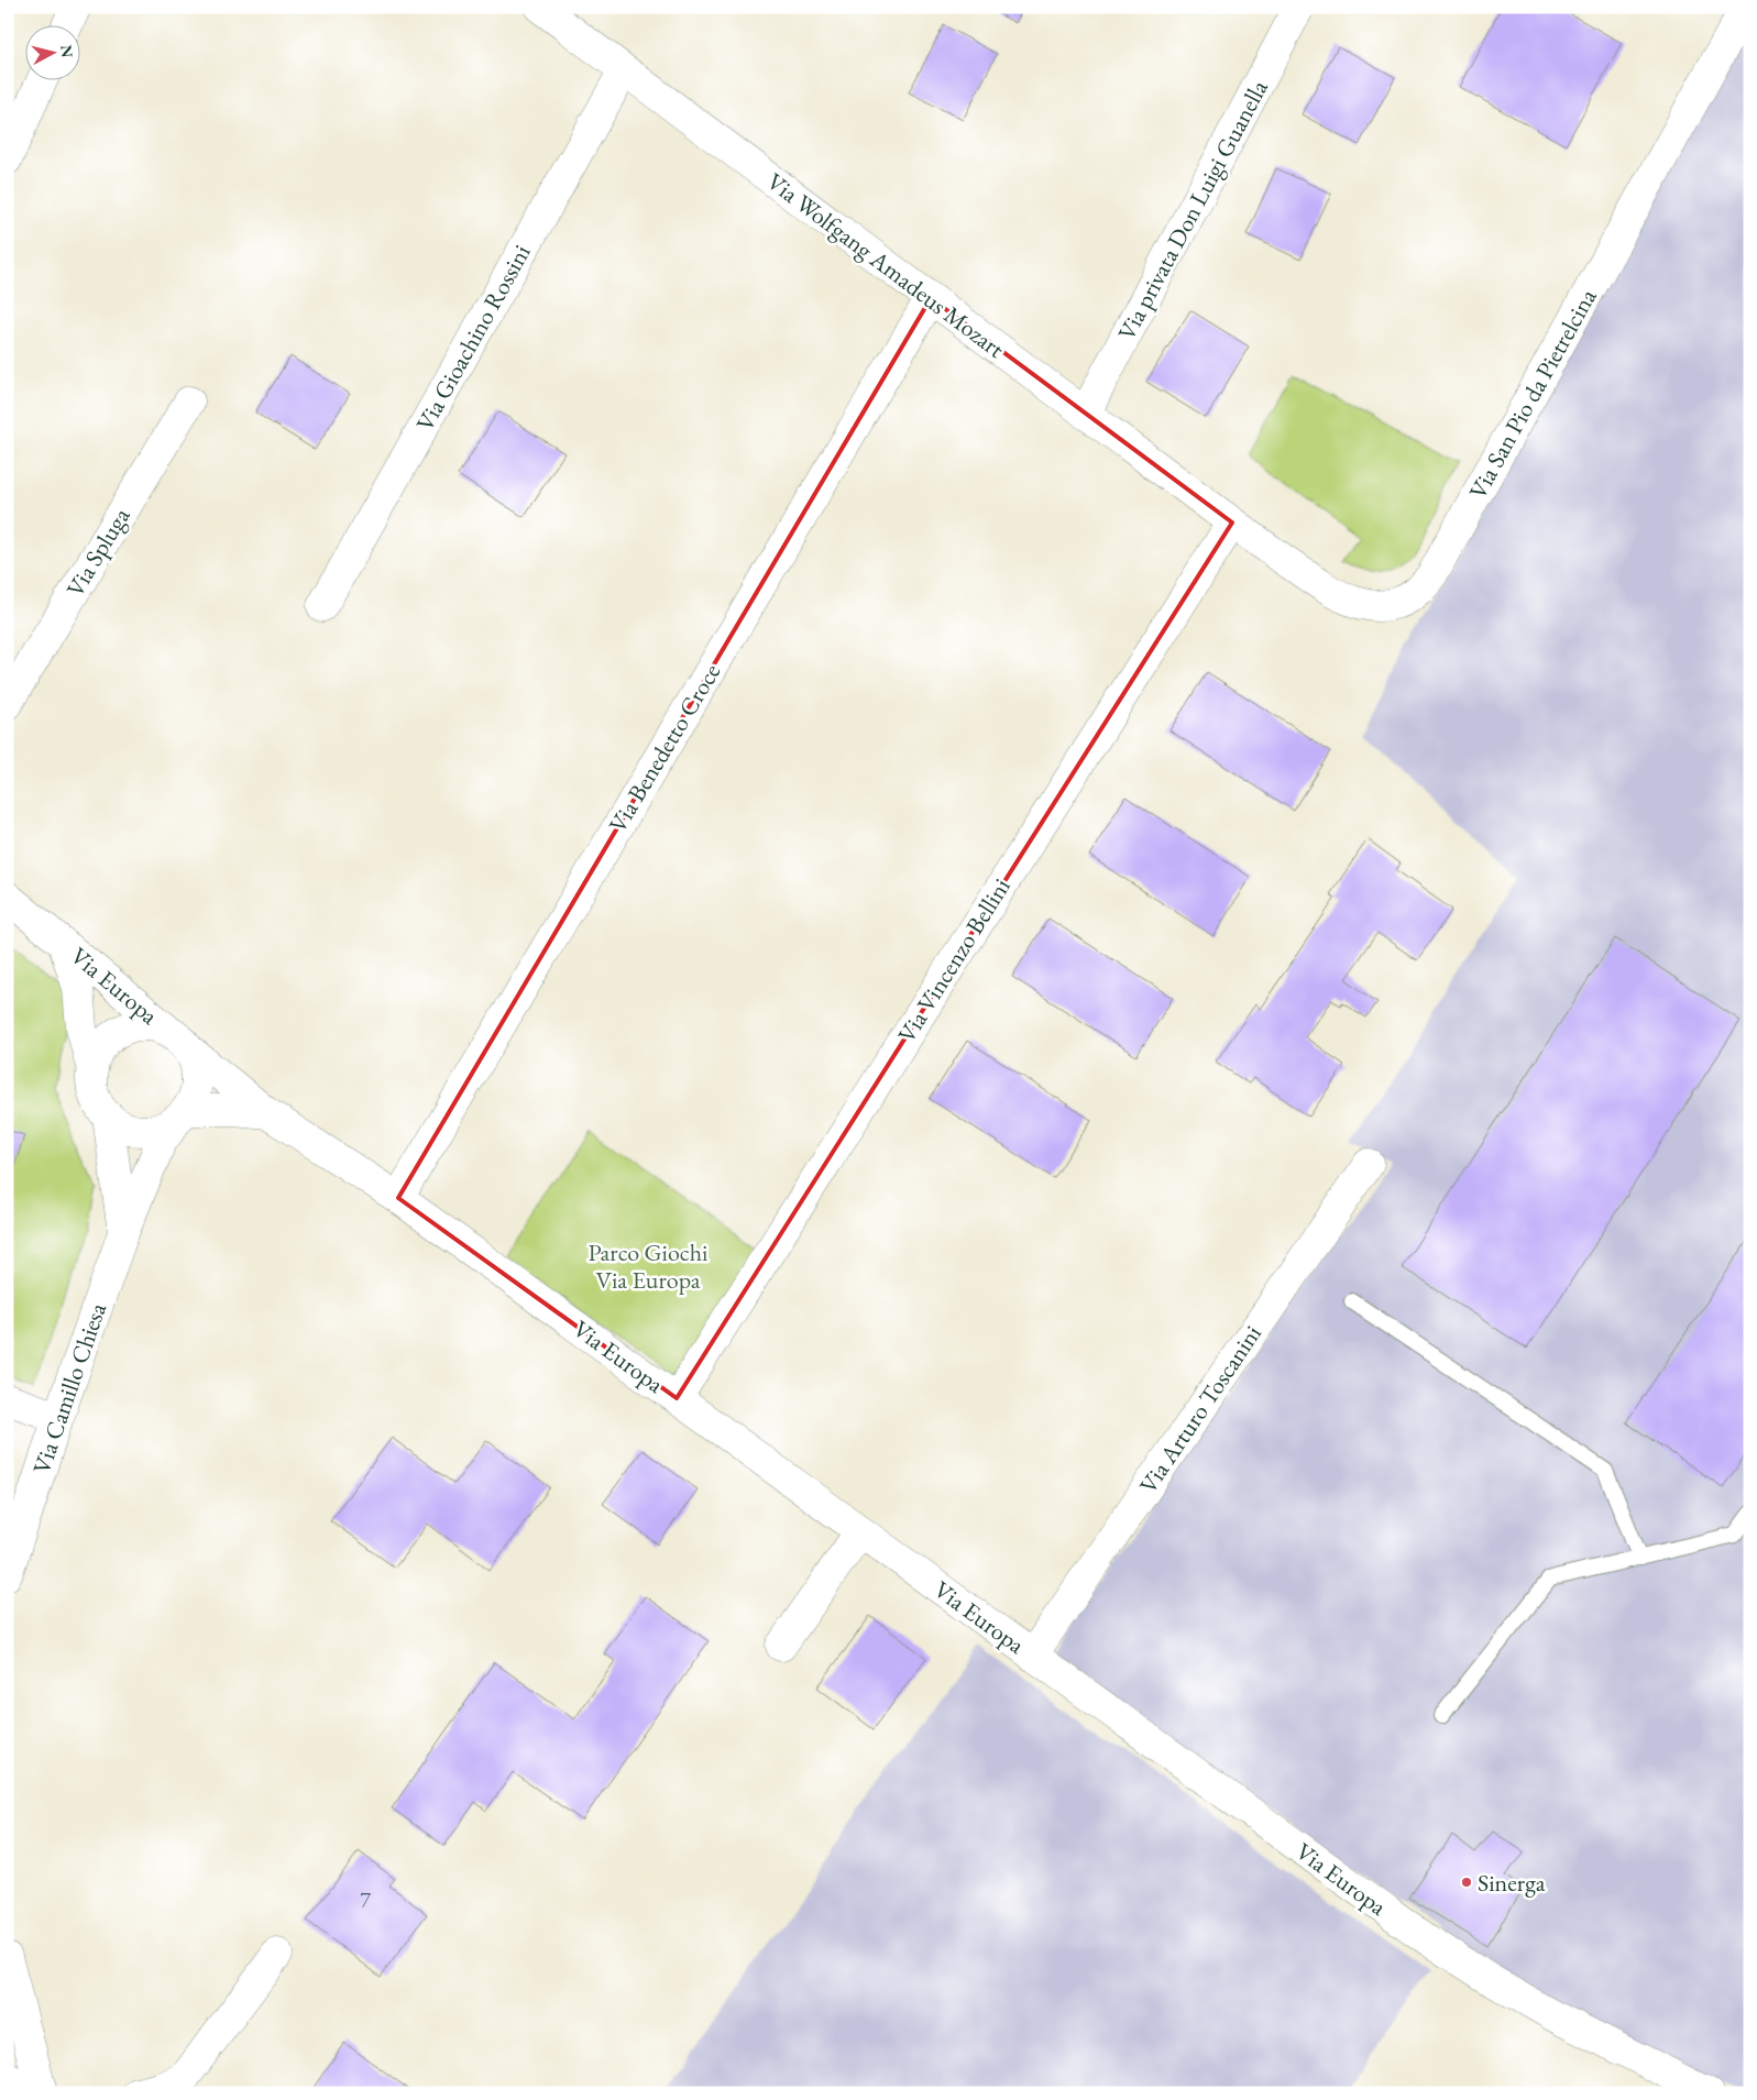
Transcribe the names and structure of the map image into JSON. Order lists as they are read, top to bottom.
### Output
{
  "streets": {
    "street": [
      "Via privata Don Luigi Guanella",
      "Via Wolfgang Amadeus Mozart",
      "Via Gioachino Rossini",
      "Via San Pio da Pietrelcina",
      "Via Spluga",
      "Via Benedetto Croce",
      "Via Vincenzo Bellini",
      "Via Europa",
      "Via Camillo Chiesa",
      "Via Arturo Toscanini"
    ]
  },
  "crossings": [
    ["Via privata Don Luigi Guanella", "Via Wolfgang Amadeus Mozart"],
    ["Via Wolfgang Amadeus Mozart", "Via Gioachino Rossini"],
    ["Via Wolfgang Amadeus Mozart", "Via San Pio da Pietrelcina"],
    ["Via Wolfgang Amadeus Mozart", "Via Benedetto Croce"],
    ["Via Wolfgang Amadeus Mozart", "Via Vincenzo Bellini"],
    ["Via San Pio da Pietrelcina", "Via Vincenzo Bellini"],
    ["Via Benedetto Croce", "Via Europa"],
    ["Via Vincenzo Bellini", "Via Europa"],
    ["Via Europa", "Via Camillo Chiesa"],
    ["Via Europa", "Via Arturo Toscanini"]
  ],
  "parks": ["Parco Giochi Via Europa"],
  "places": ["Sinerga"],
  "house_numbers": ["7"],
  "north": "right"
}
